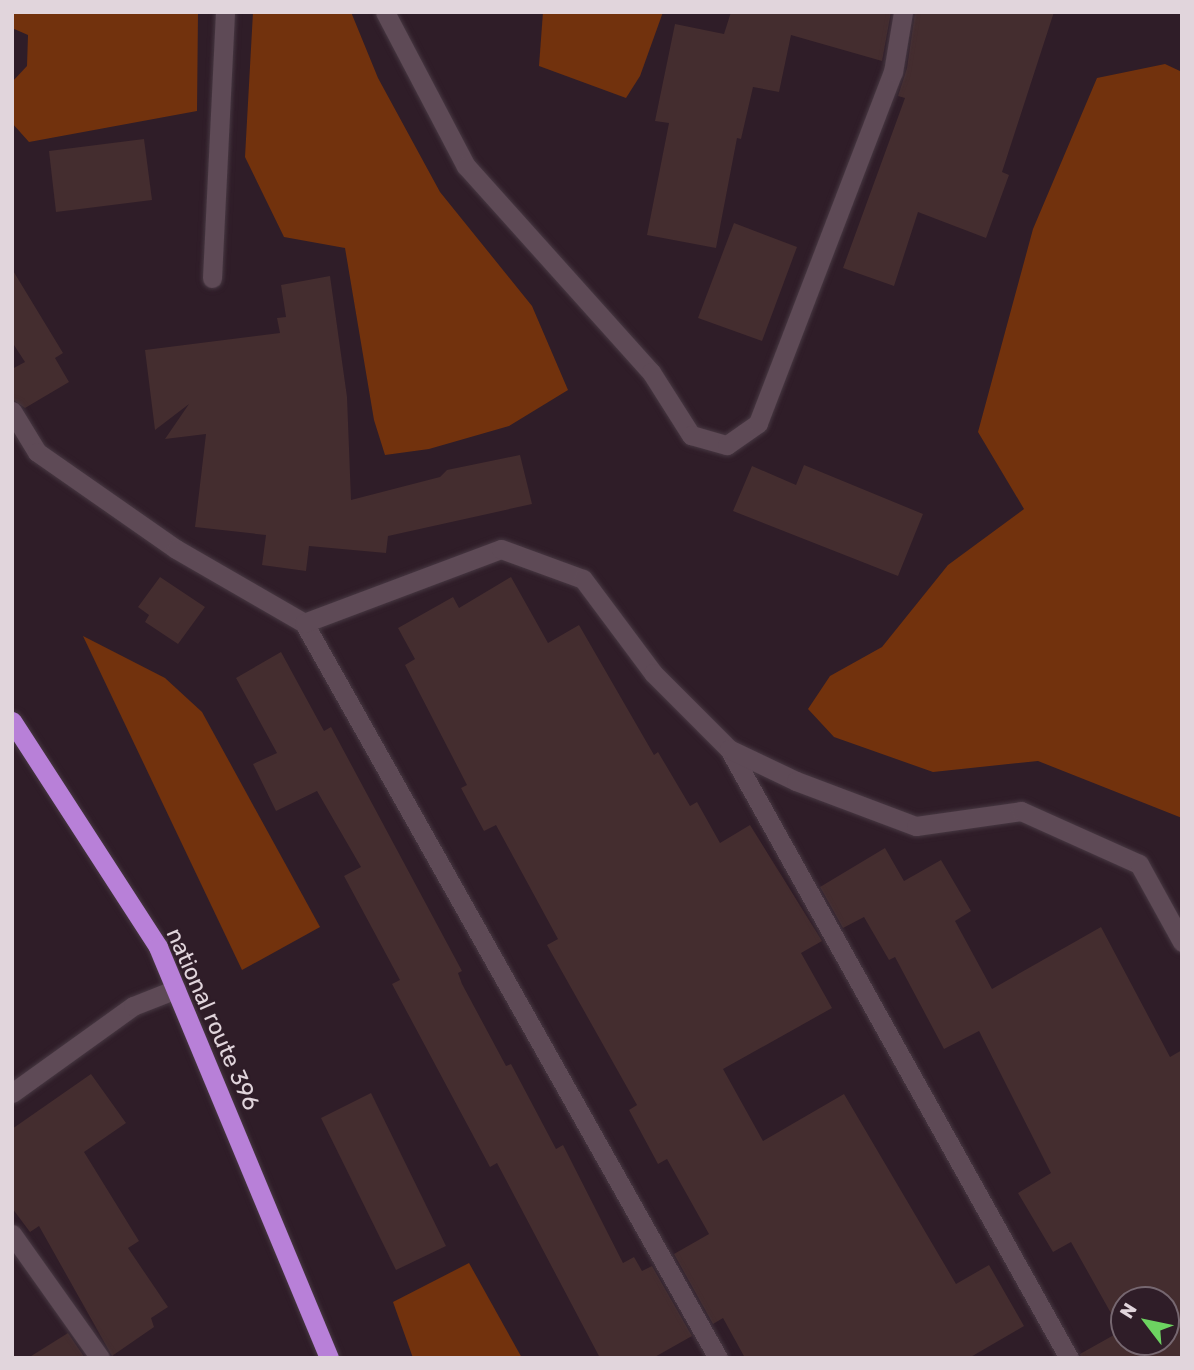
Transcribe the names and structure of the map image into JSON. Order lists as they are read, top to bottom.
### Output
{
  "streets": {
    "highway": ["national route 396"]
  },
  "north": "top left"
}
